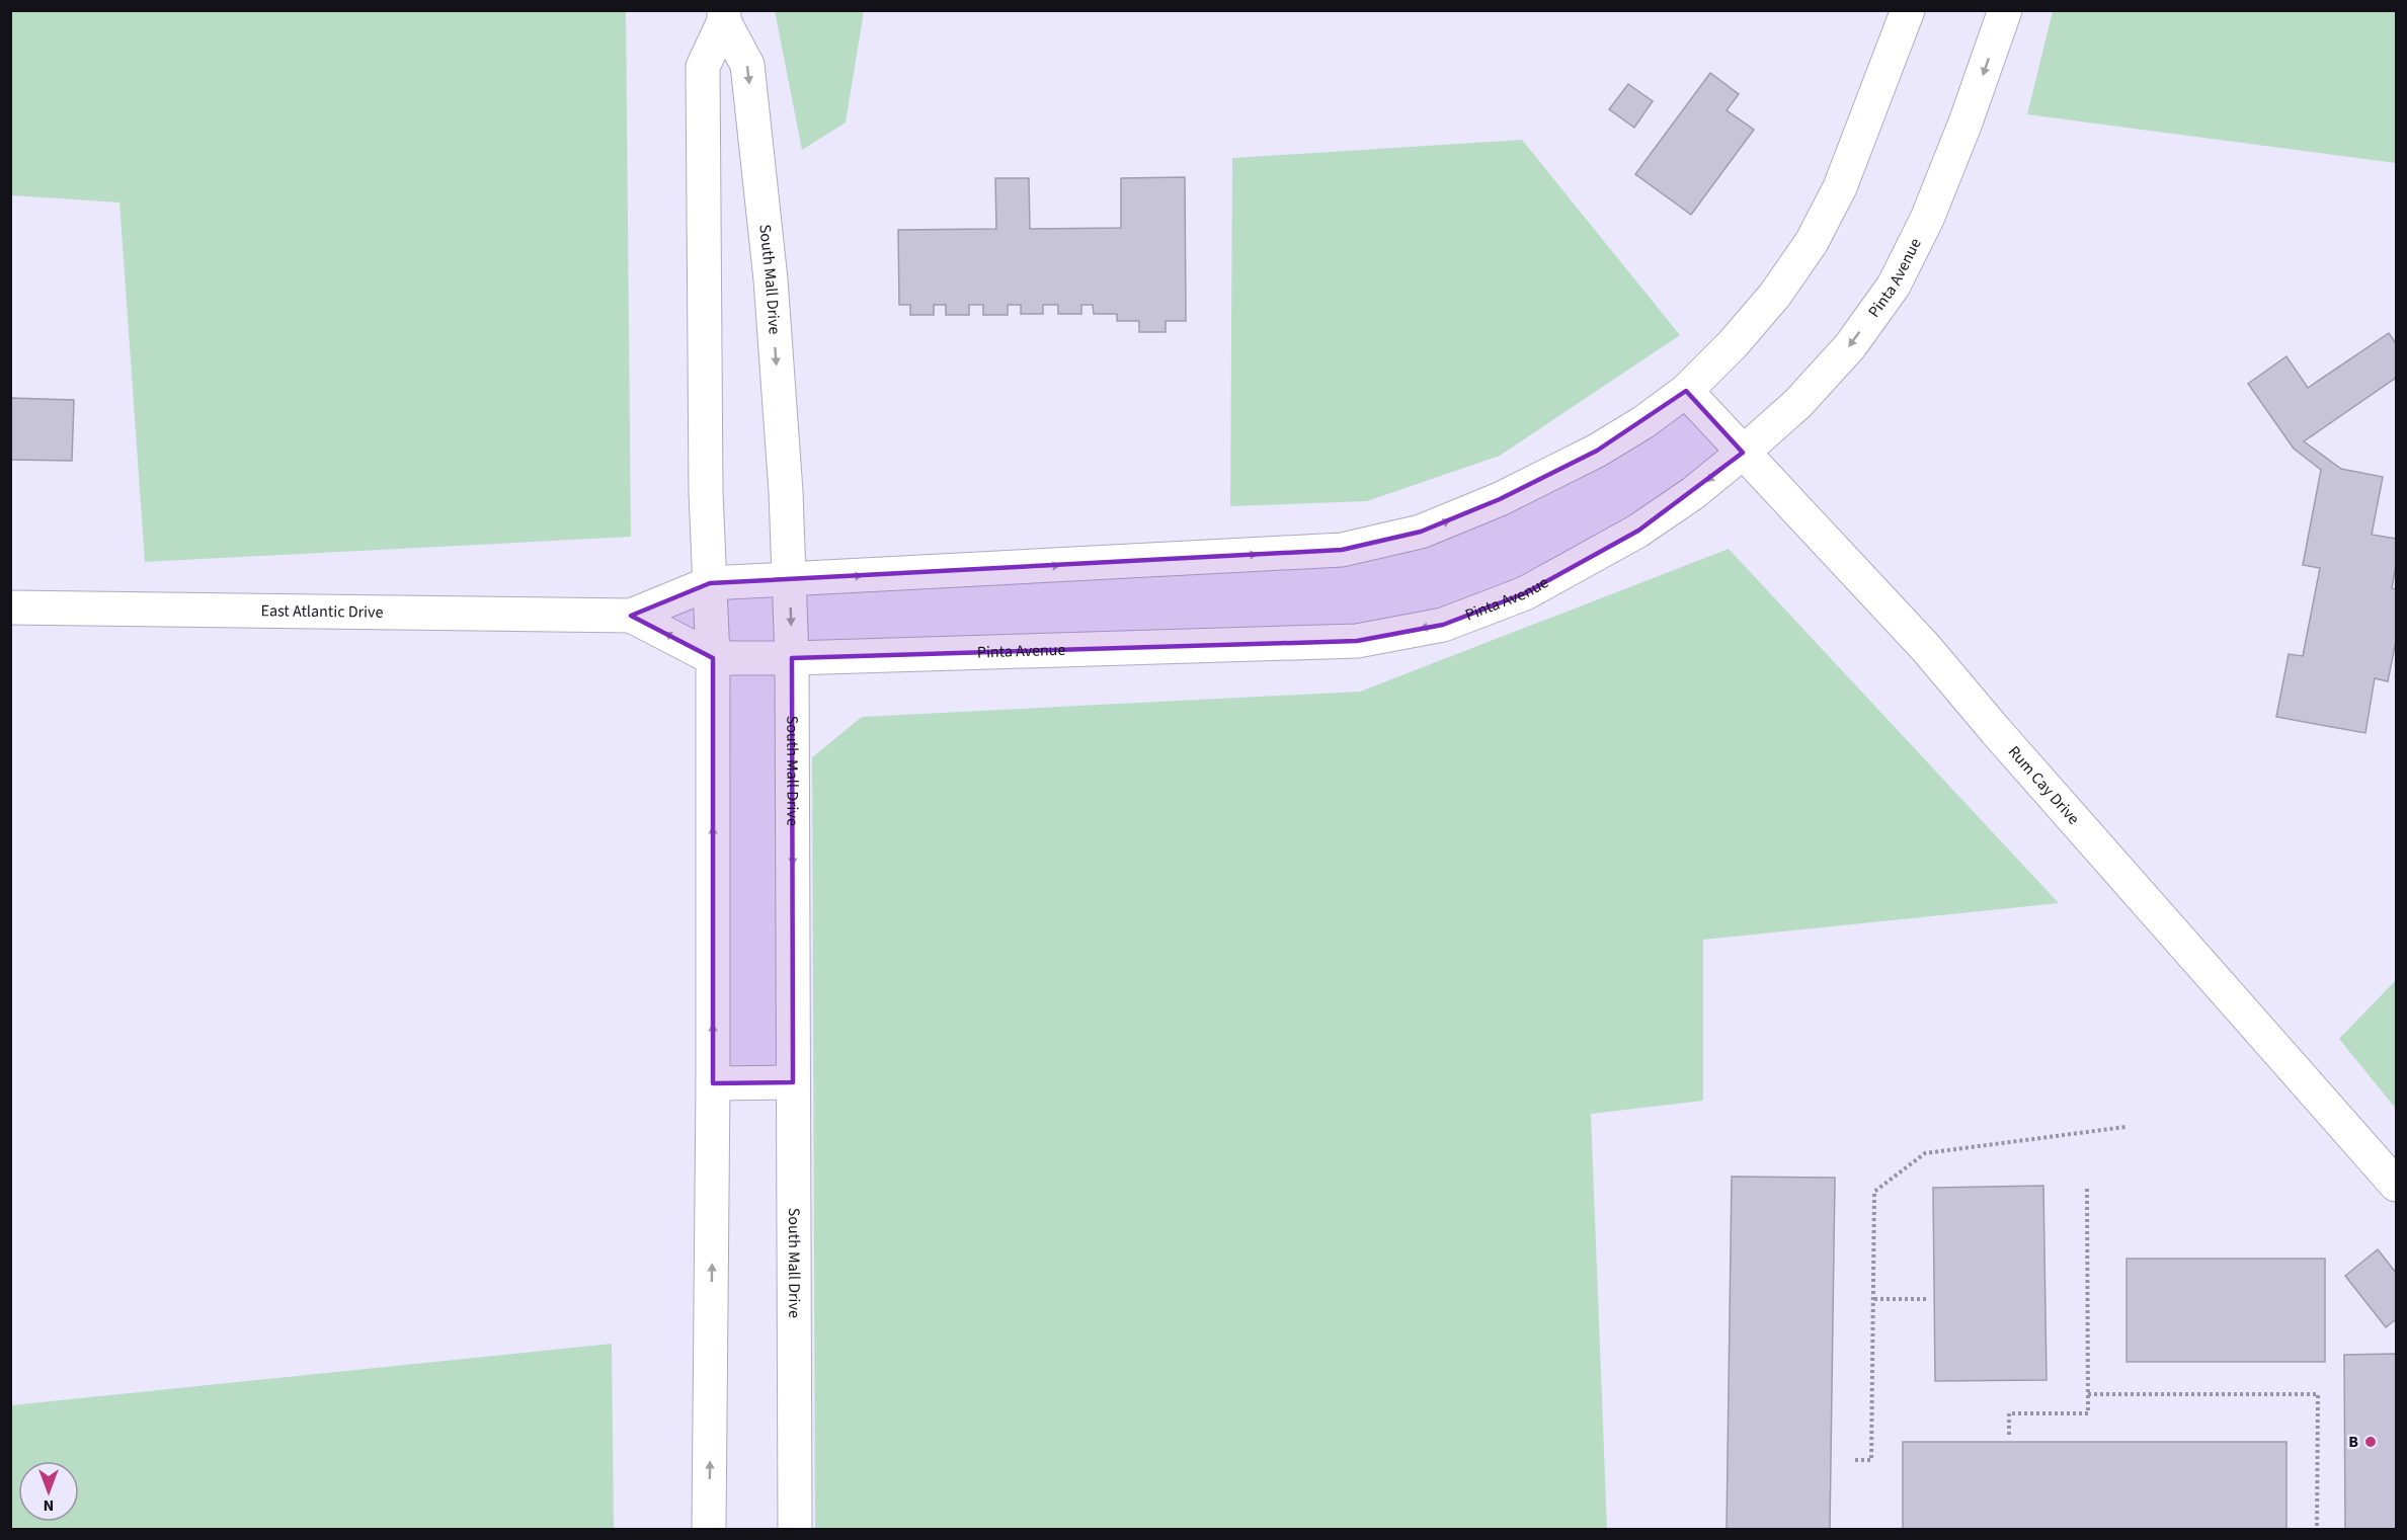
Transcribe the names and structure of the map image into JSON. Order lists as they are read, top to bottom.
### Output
{
  "streets": {
    "street": [
      "Pinta Avenue",
      "South Mall Drive",
      "East Atlantic Drive",
      "Rum Cay Drive"
    ]
  },
  "crossings": [
    ["Pinta Avenue", "South Mall Drive"],
    ["Pinta Avenue", "East Atlantic Drive"],
    ["Pinta Avenue", "Rum Cay Drive"],
    ["South Mall Drive", "East Atlantic Drive"]
  ],
  "places": ["B"],
  "north": "bottom"
}
